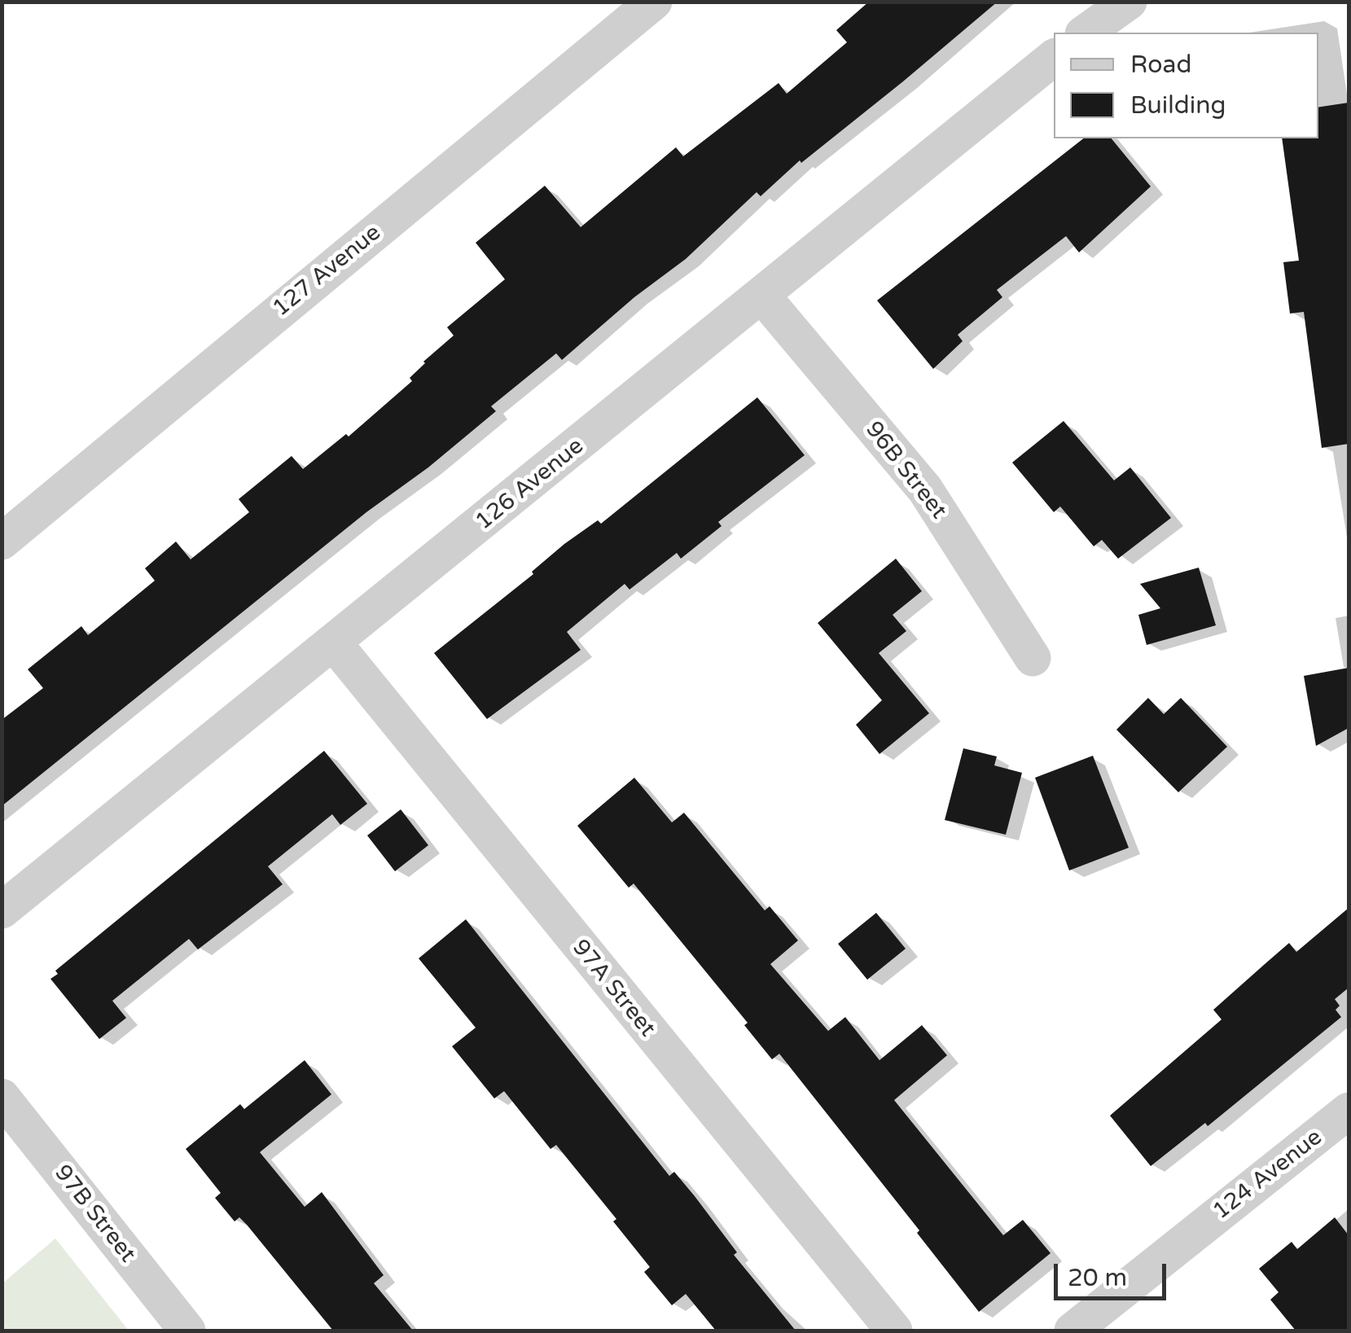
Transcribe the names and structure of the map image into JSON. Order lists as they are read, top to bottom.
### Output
{
  "streets": {
    "street": [
      "127 Avenue",
      "96B Street",
      "126 Avenue",
      "97A Street",
      "124 Avenue",
      "97B Street"
    ]
  },
  "crossings": [
    ["96B Street", "126 Avenue"],
    ["126 Avenue", "97A Street"]
  ],
  "legend": ["Road", "Building"],
  "scale_bar": "20 m"
}
